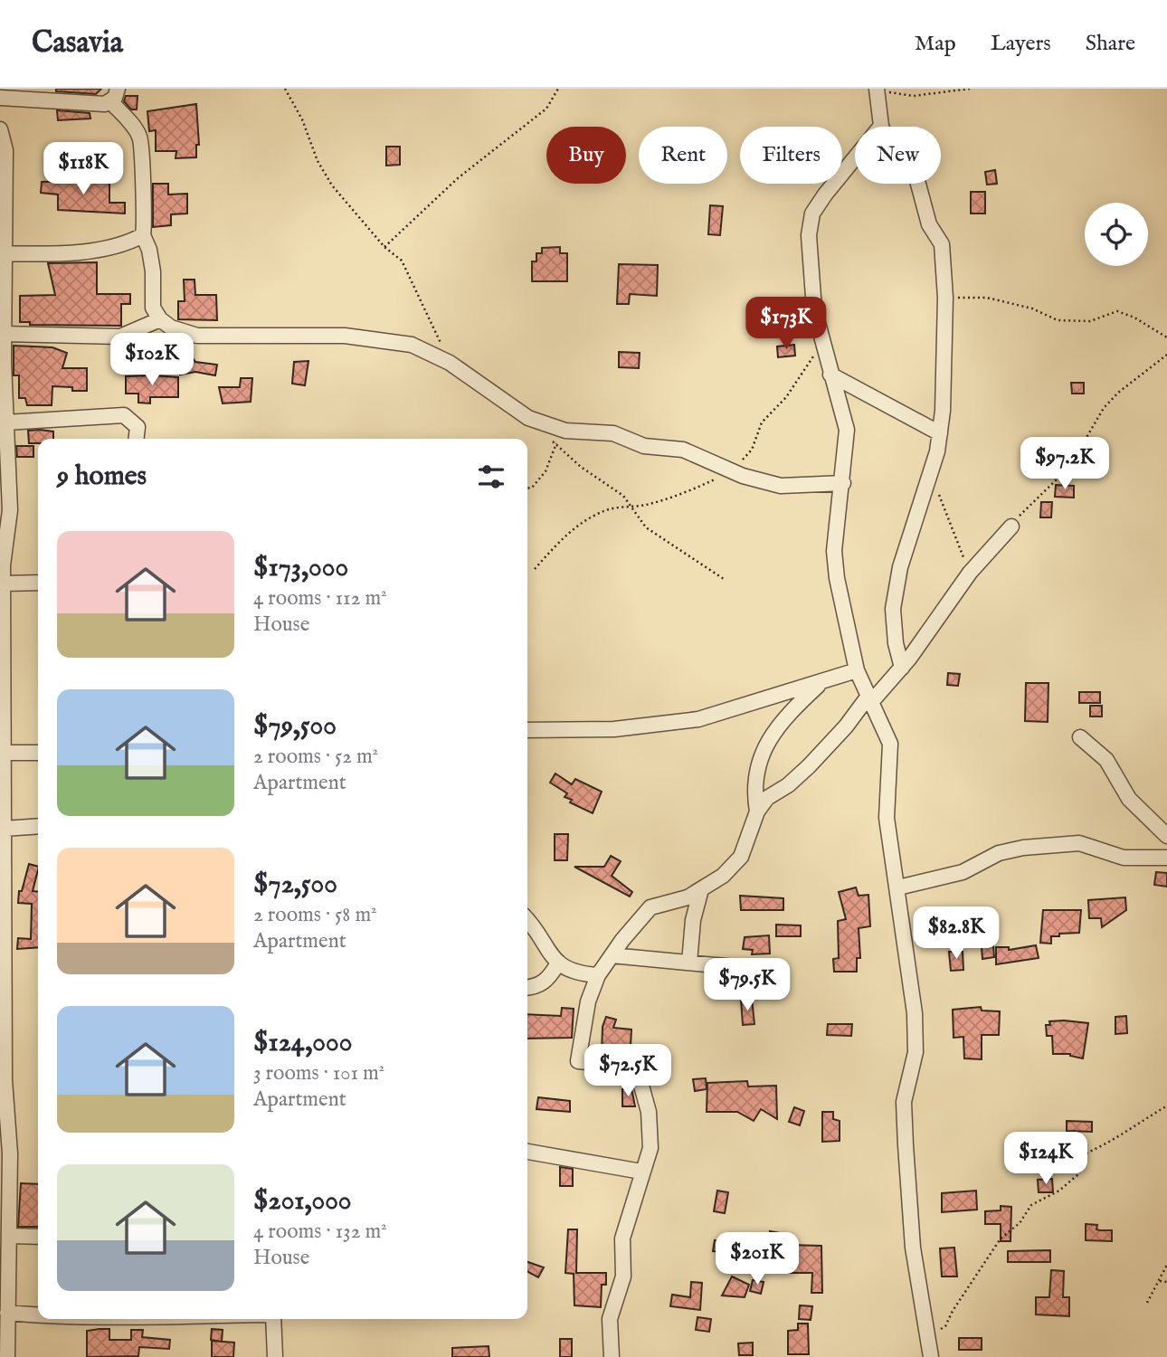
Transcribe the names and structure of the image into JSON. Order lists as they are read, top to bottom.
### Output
{
  "page": {
    "header": "Casavia",
    "nav": ["Map", "Layers", "Share"],
    "chip": [
      "Buy",
      "Rent",
      "Filters",
      "New"
    ],
    "price": [
      "$118K",
      "$173K",
      "$102K",
      "$97.2K",
      "$82.8K",
      "$79.5K",
      "$72.5K",
      "$124K",
      "$201K"
    ],
    "heading": "9 homes",
    "list": [
      {
        "name": "$173,000",
        "note": "4 rooms · 112 m² · House"
      },
      {
        "name": "$79,500",
        "note": "2 rooms · 52 m² · Apartment"
      },
      {
        "name": "$72,500",
        "note": "2 rooms · 58 m² · Apartment"
      },
      {
        "name": "$124,000",
        "note": "3 rooms · 101 m² · Apartment"
      },
      {
        "name": "$201,000",
        "note": "4 rooms · 132 m² · House"
      }
    ]
  }
}
